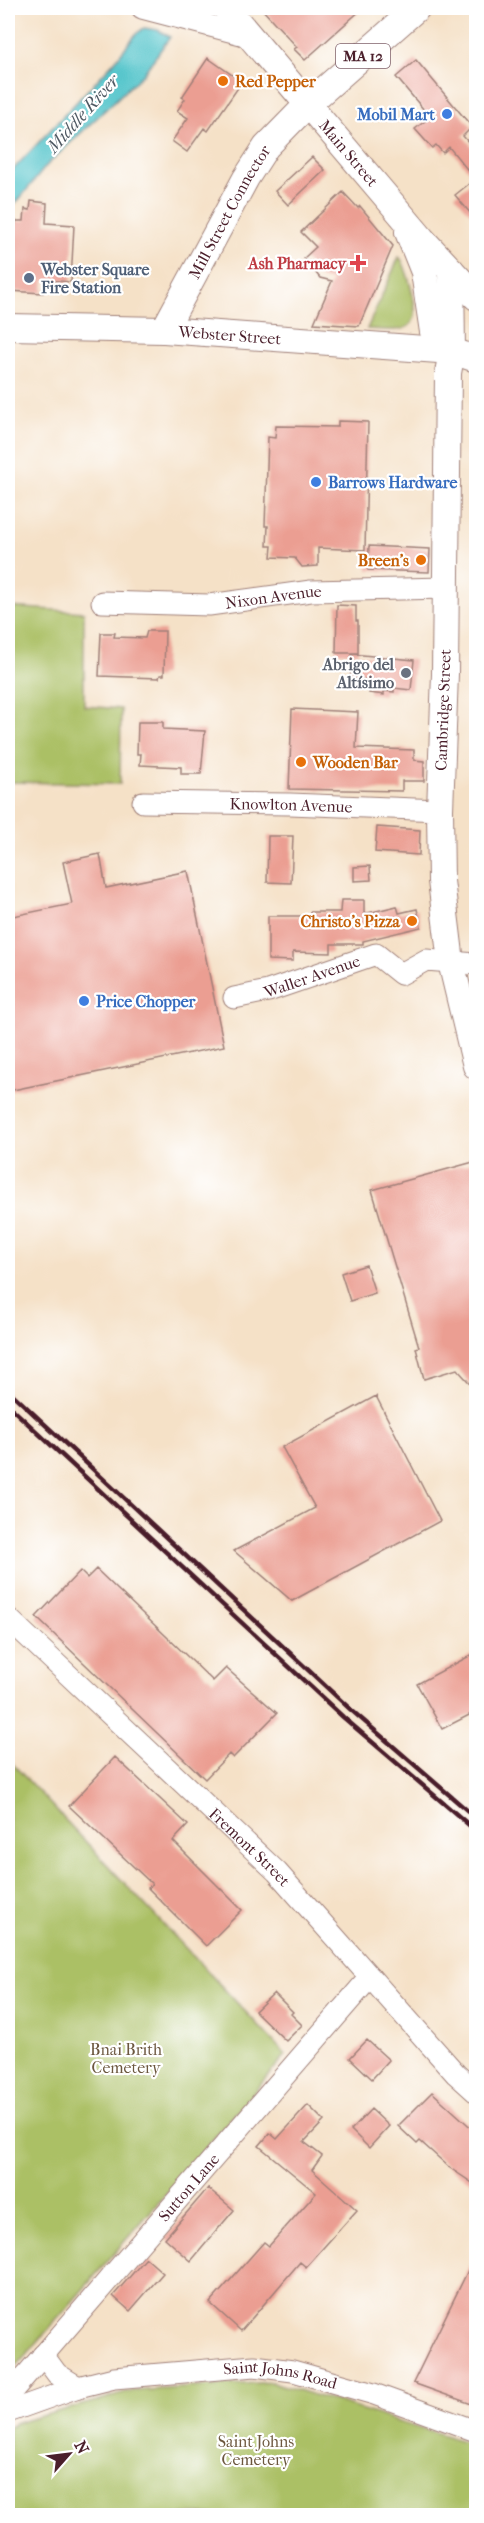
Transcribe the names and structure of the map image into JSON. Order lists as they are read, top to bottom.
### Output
{
  "streets": {
    "main road": [
      "MA 12",
      "Main Street",
      "Mill Street Connector",
      "Webster Street",
      "Cambridge Street"
    ],
    "street": [
      "Nixon Avenue",
      "Knowlton Avenue",
      "Waller Avenue",
      "Fremont Street",
      "Sutton Lane",
      "Saint Johns Road"
    ]
  },
  "crossings": [
    ["MA 12", "Main Street"],
    ["MA 12", "Mill Street Connector"],
    ["Main Street", "Mill Street Connector"],
    ["Main Street", "Cambridge Street"],
    ["Mill Street Connector", "Webster Street"],
    ["Webster Street", "Cambridge Street"],
    ["Nixon Avenue", "Cambridge Street"],
    ["Cambridge Street", "Knowlton Avenue"],
    ["Cambridge Street", "Waller Avenue"],
    ["Fremont Street", "Sutton Lane"]
  ],
  "water": ["Middle River"],
  "parks": ["Bnai Brith Cemetery", "Saint Johns Cemetery"],
  "places": {
    "other": [
      "Red Pepper",
      "Mobil Mart",
      "Webster Square Fire Station",
      "Barrows Hardware",
      "Breen's",
      "Abrigo del Altísimo",
      "Wooden Bar",
      "Christo's Pizza",
      "Price Chopper"
    ],
    "health": ["Ash Pharmacy"]
  },
  "north": "top right"
}
